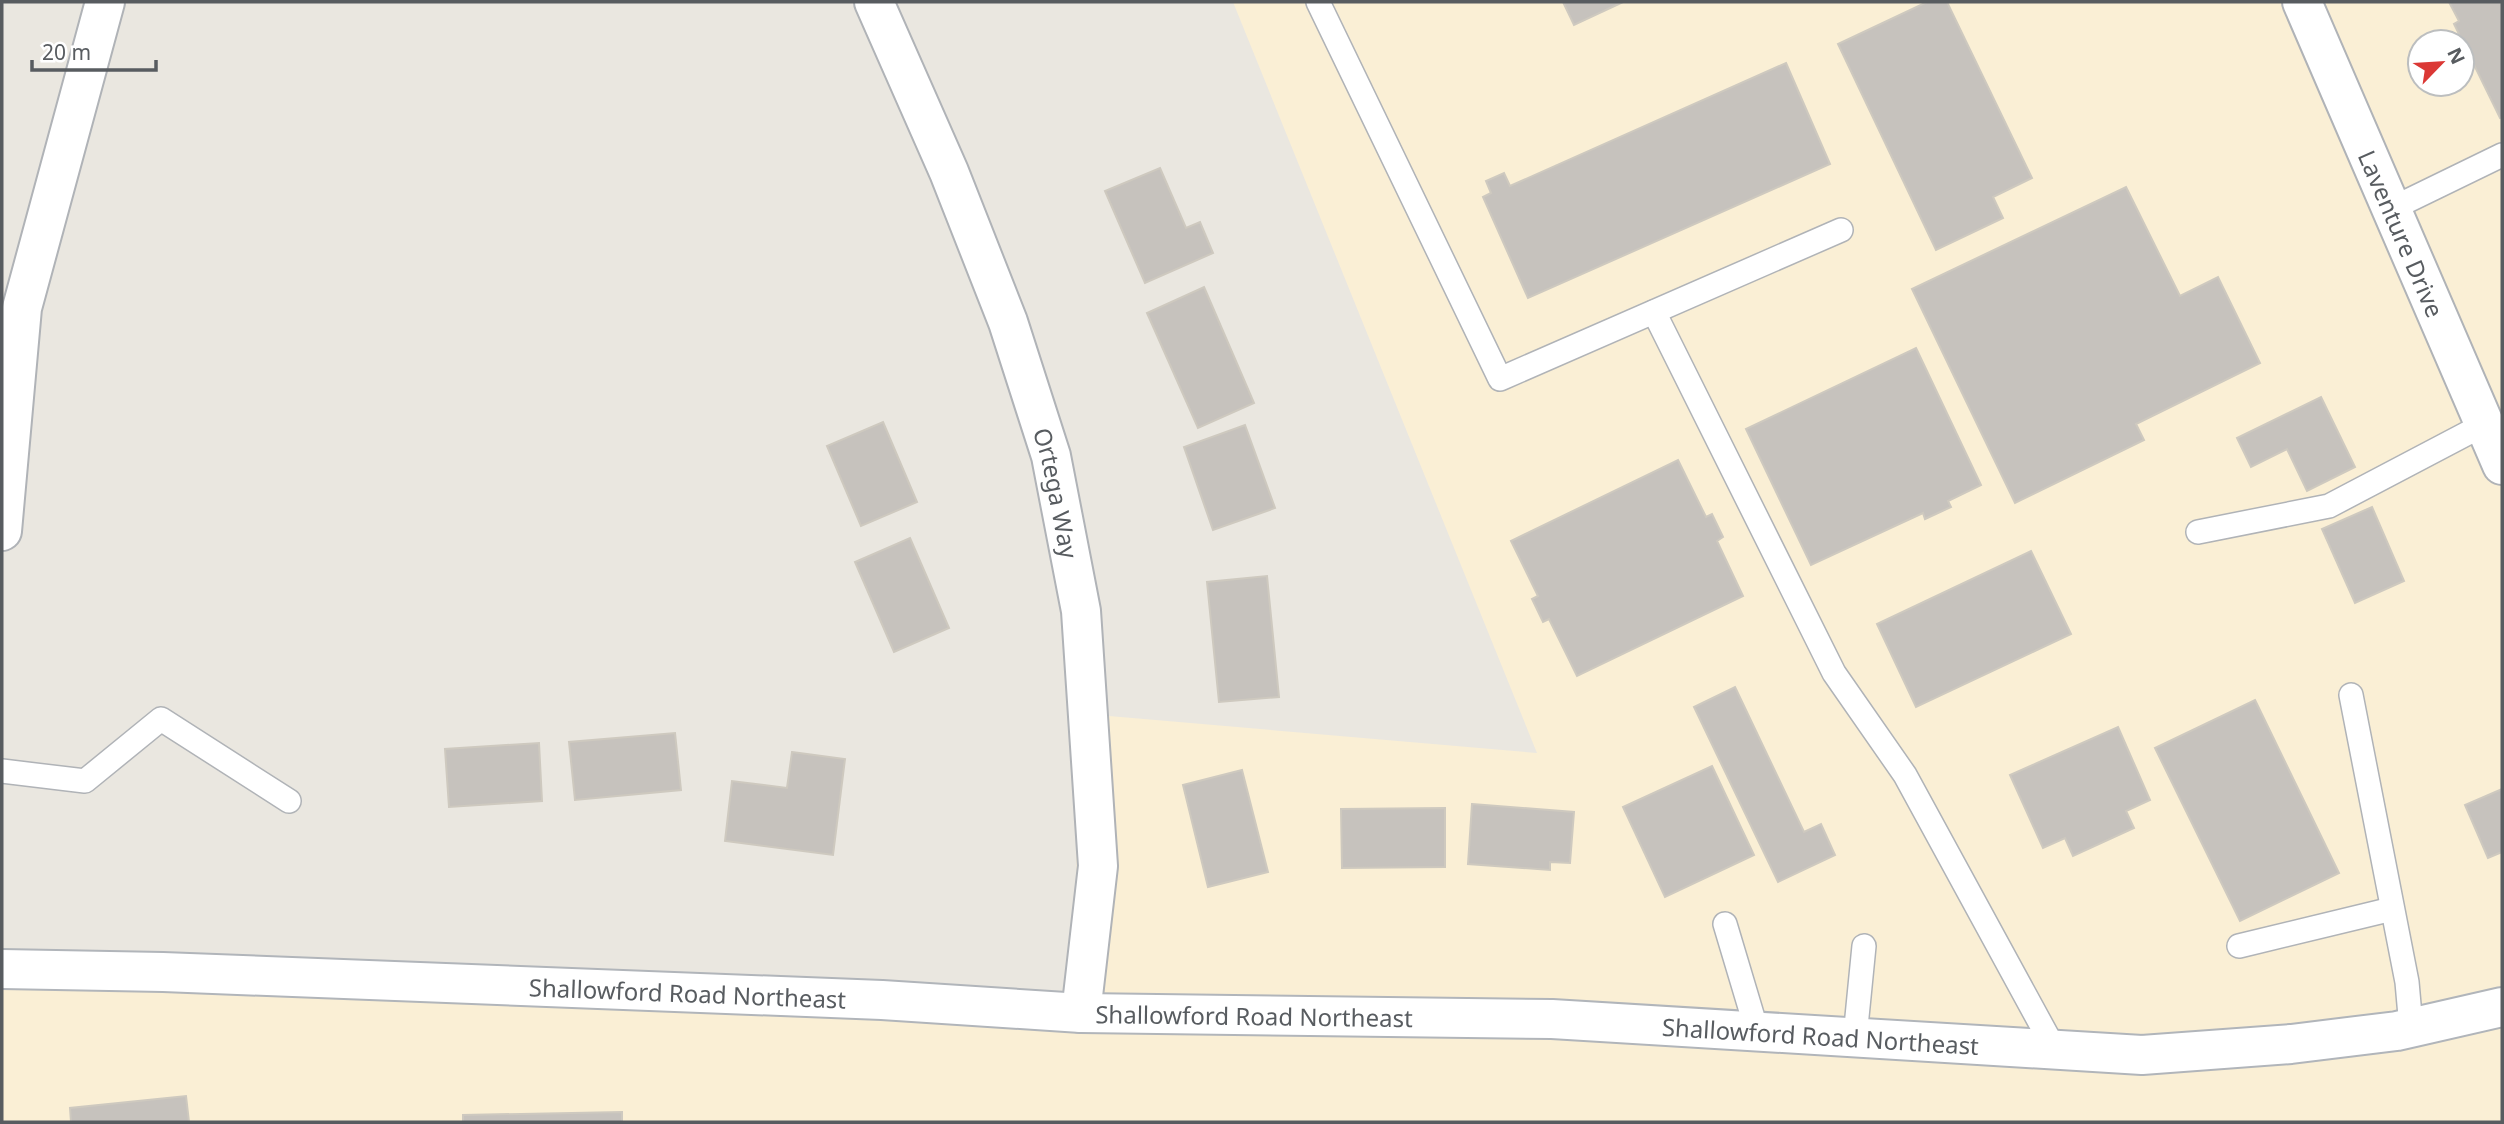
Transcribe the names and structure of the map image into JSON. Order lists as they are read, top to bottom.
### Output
{
  "streets": {
    "street": ["Laventure Drive", "Ortega Way", "Shallowford Road Northeast"]
  },
  "crossings": [
    ["Ortega Way", "Shallowford Road Northeast"]
  ],
  "scale_bar": "20 m",
  "north": "top right"
}
